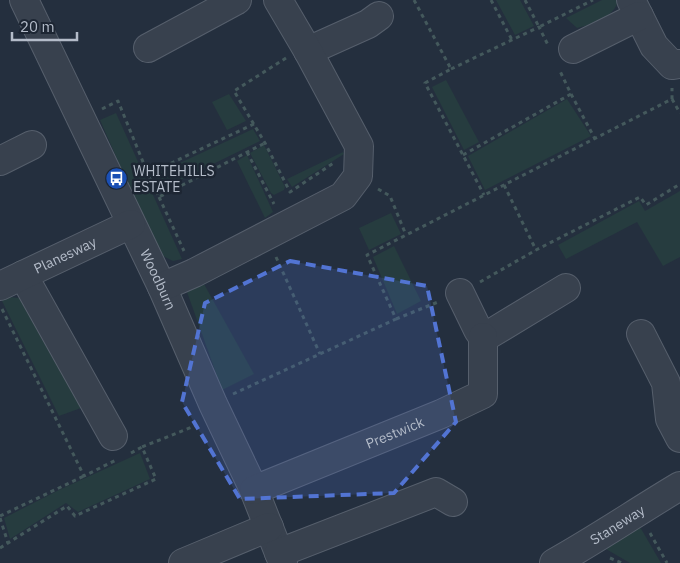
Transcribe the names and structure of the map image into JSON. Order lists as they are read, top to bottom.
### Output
{
  "streets": {
    "street": [
      "Planesway",
      "Woodburn",
      "Prestwick",
      "Staneway"
    ]
  },
  "crossings": [
    ["Planesway", "Woodburn"],
    ["Woodburn", "Prestwick"]
  ],
  "places": {
    "bus stop": ["WHITEHILLS ESTATE"]
  },
  "scale_bar": "20 m"
}
